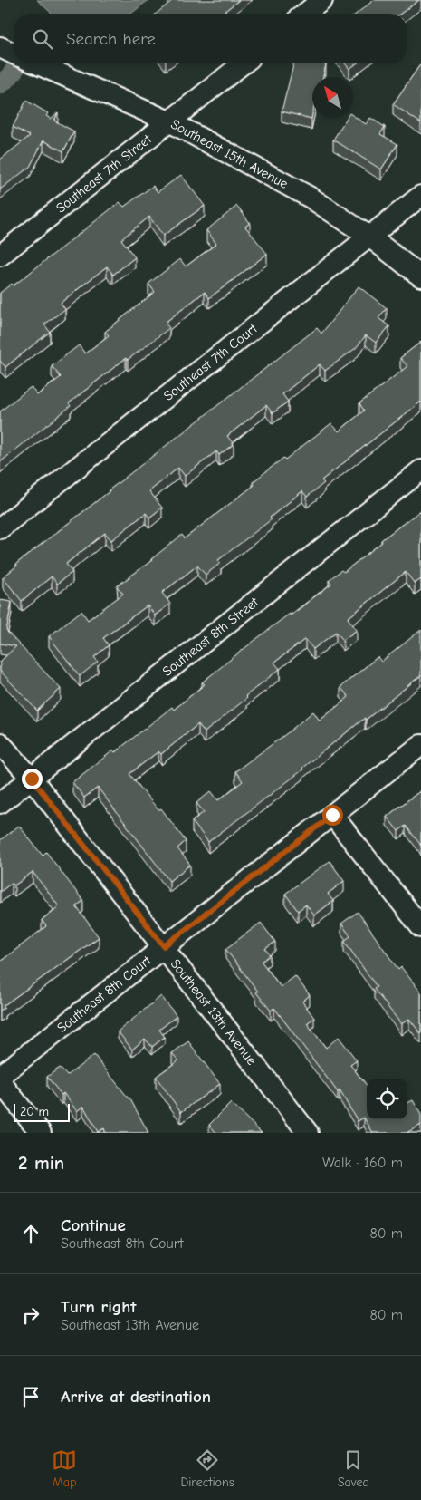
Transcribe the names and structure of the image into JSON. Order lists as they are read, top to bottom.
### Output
{
  "streets": {
    "street": [
      "Southeast 15th Avenue",
      "Southeast 7th Street",
      "Southeast 7th Court",
      "Southeast 8th Street",
      "Southeast 8th Court",
      "Southeast 13th Avenue"
    ]
  },
  "crossings": [
    ["Southeast 15th Avenue", "Southeast 7th Street"],
    ["Southeast 15th Avenue", "Southeast 7th Court"],
    ["Southeast 8th Street", "Southeast 13th Avenue"],
    ["Southeast 8th Court", "Southeast 13th Avenue"]
  ],
  "scale_bar": "20 m",
  "north": "top left",
  "page": {
    "search": "Search here",
    "scale": "20 m",
    "heading": ["2 min", "Walk · 160 m"],
    "list": [
      ["Continue", "Southeast 8th Court", "80 m"],
      ["Turn right", "Southeast 13th Avenue", "80 m"],
      "Arrive at destination"
    ],
    "nav": ["Map", "Directions", "Saved"]
  }
}
